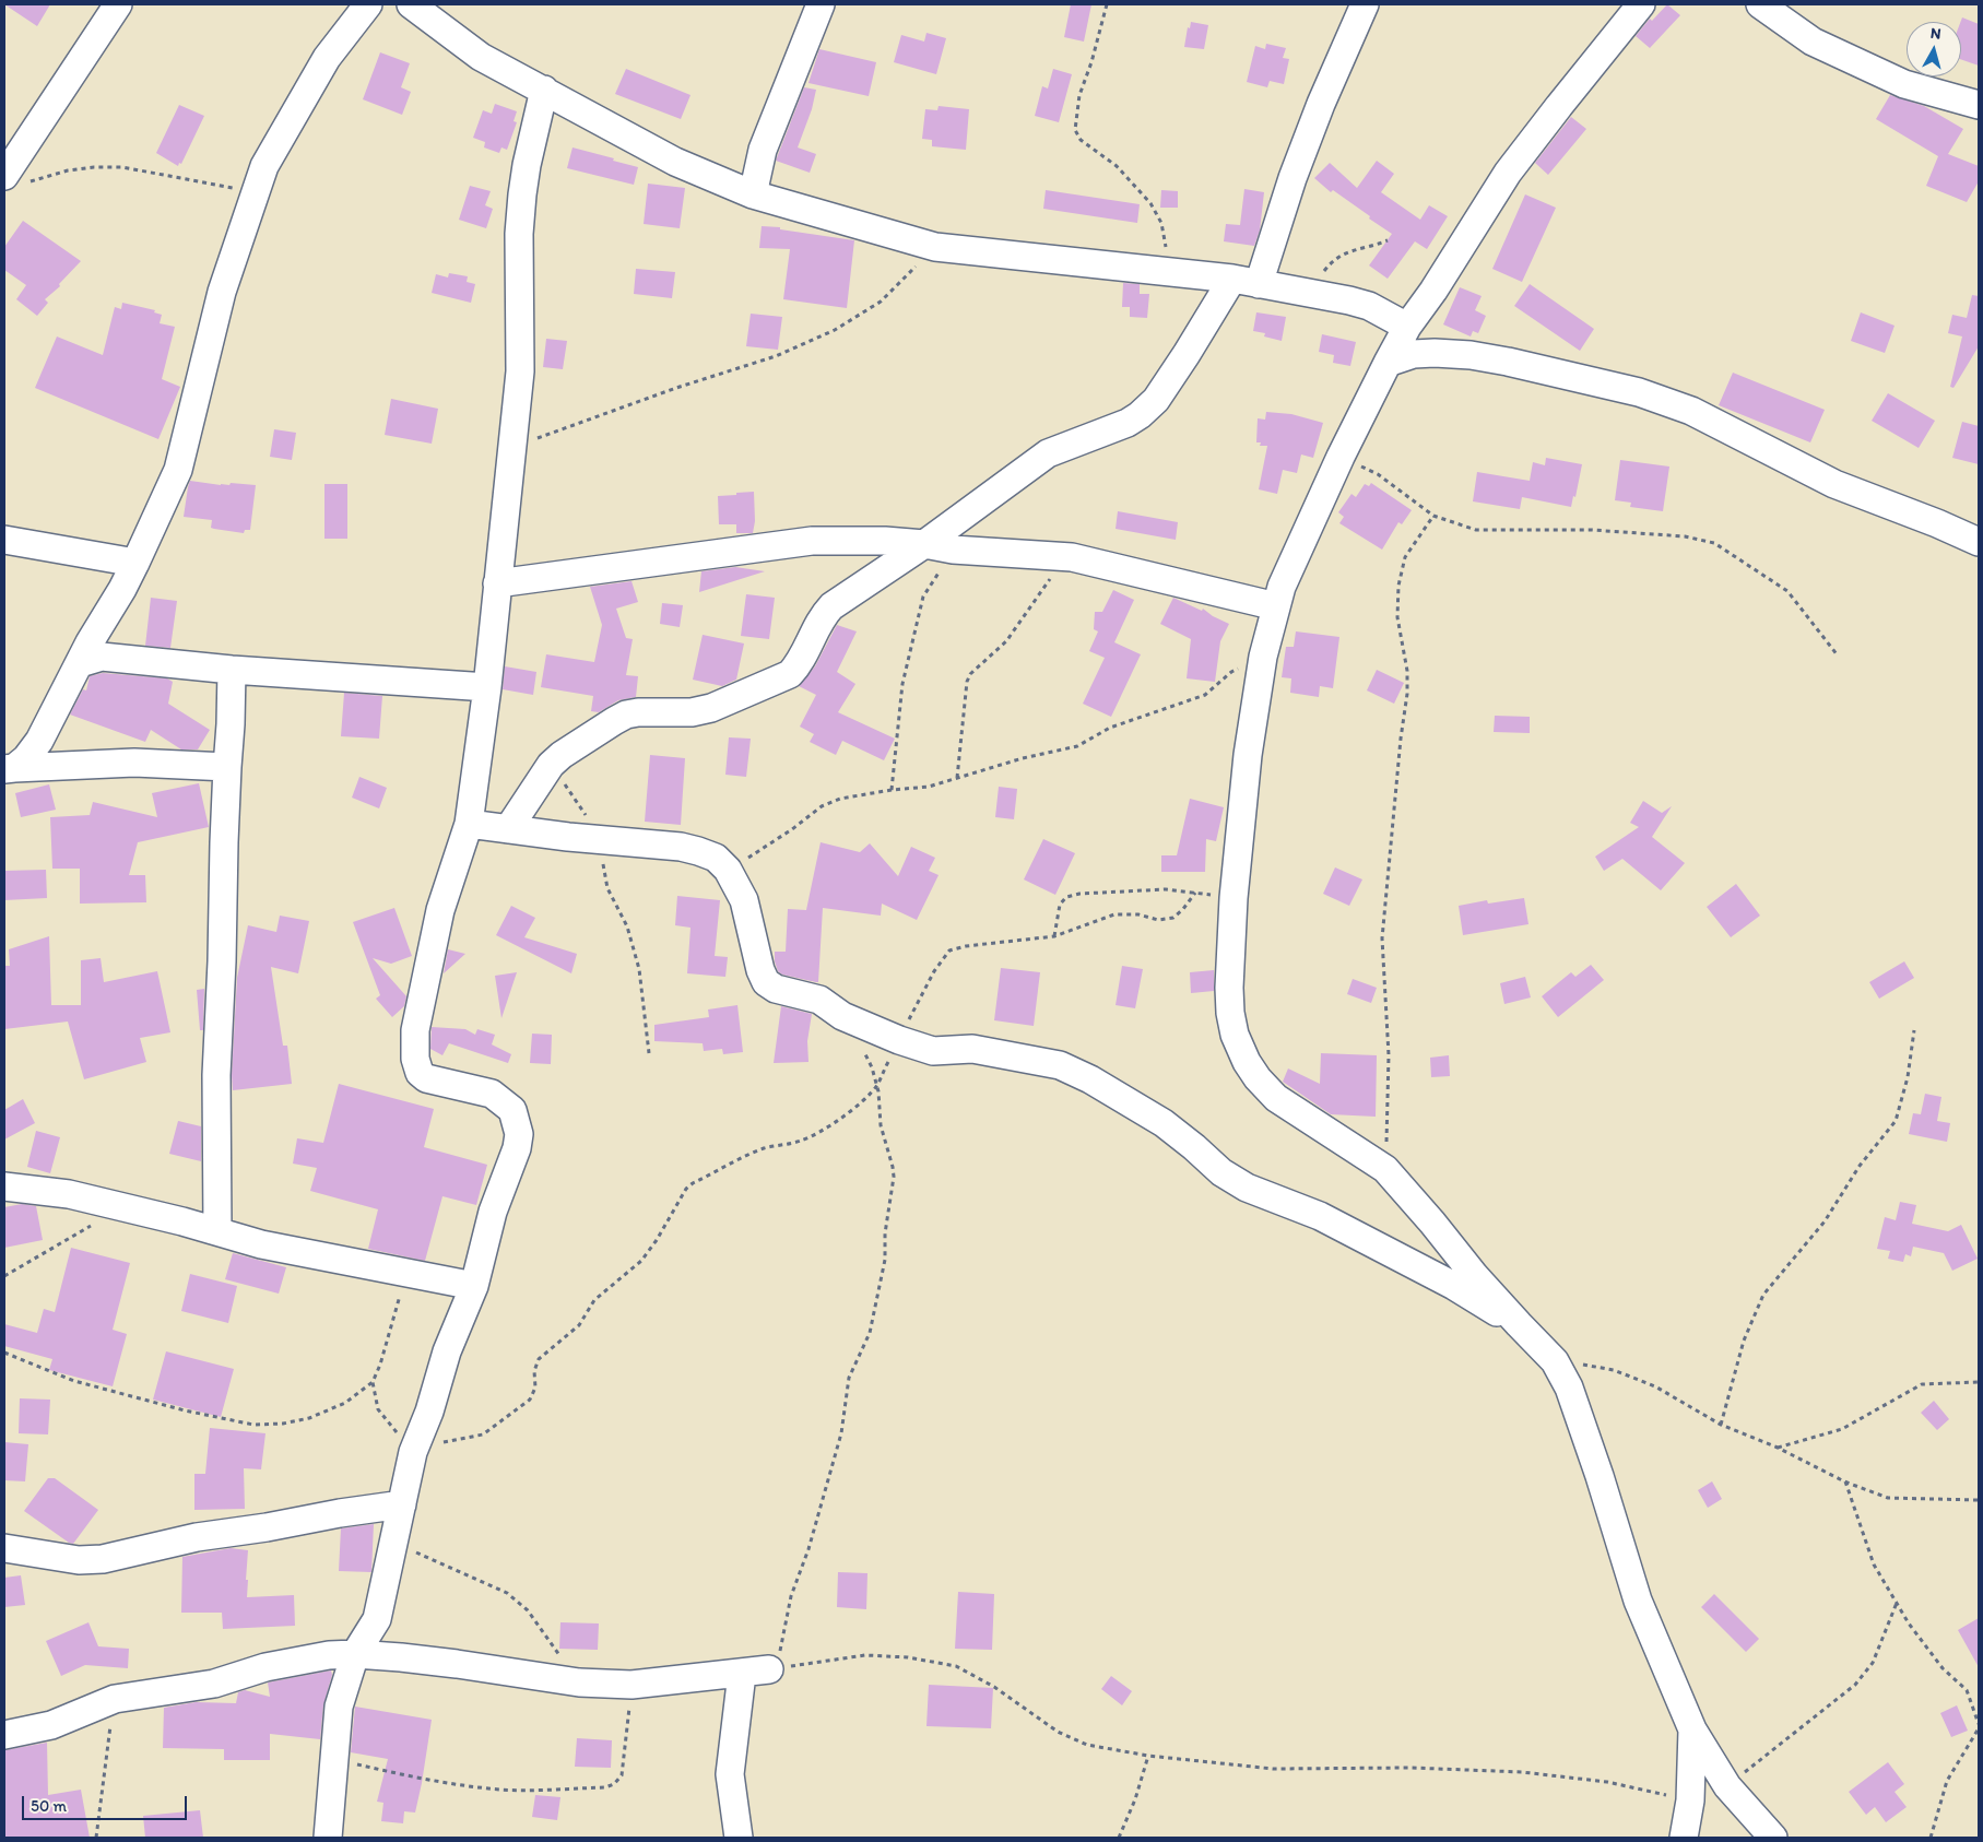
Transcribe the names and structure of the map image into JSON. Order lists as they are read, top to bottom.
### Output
{
  "scale_bar": "50 m",
  "north": "top"
}
